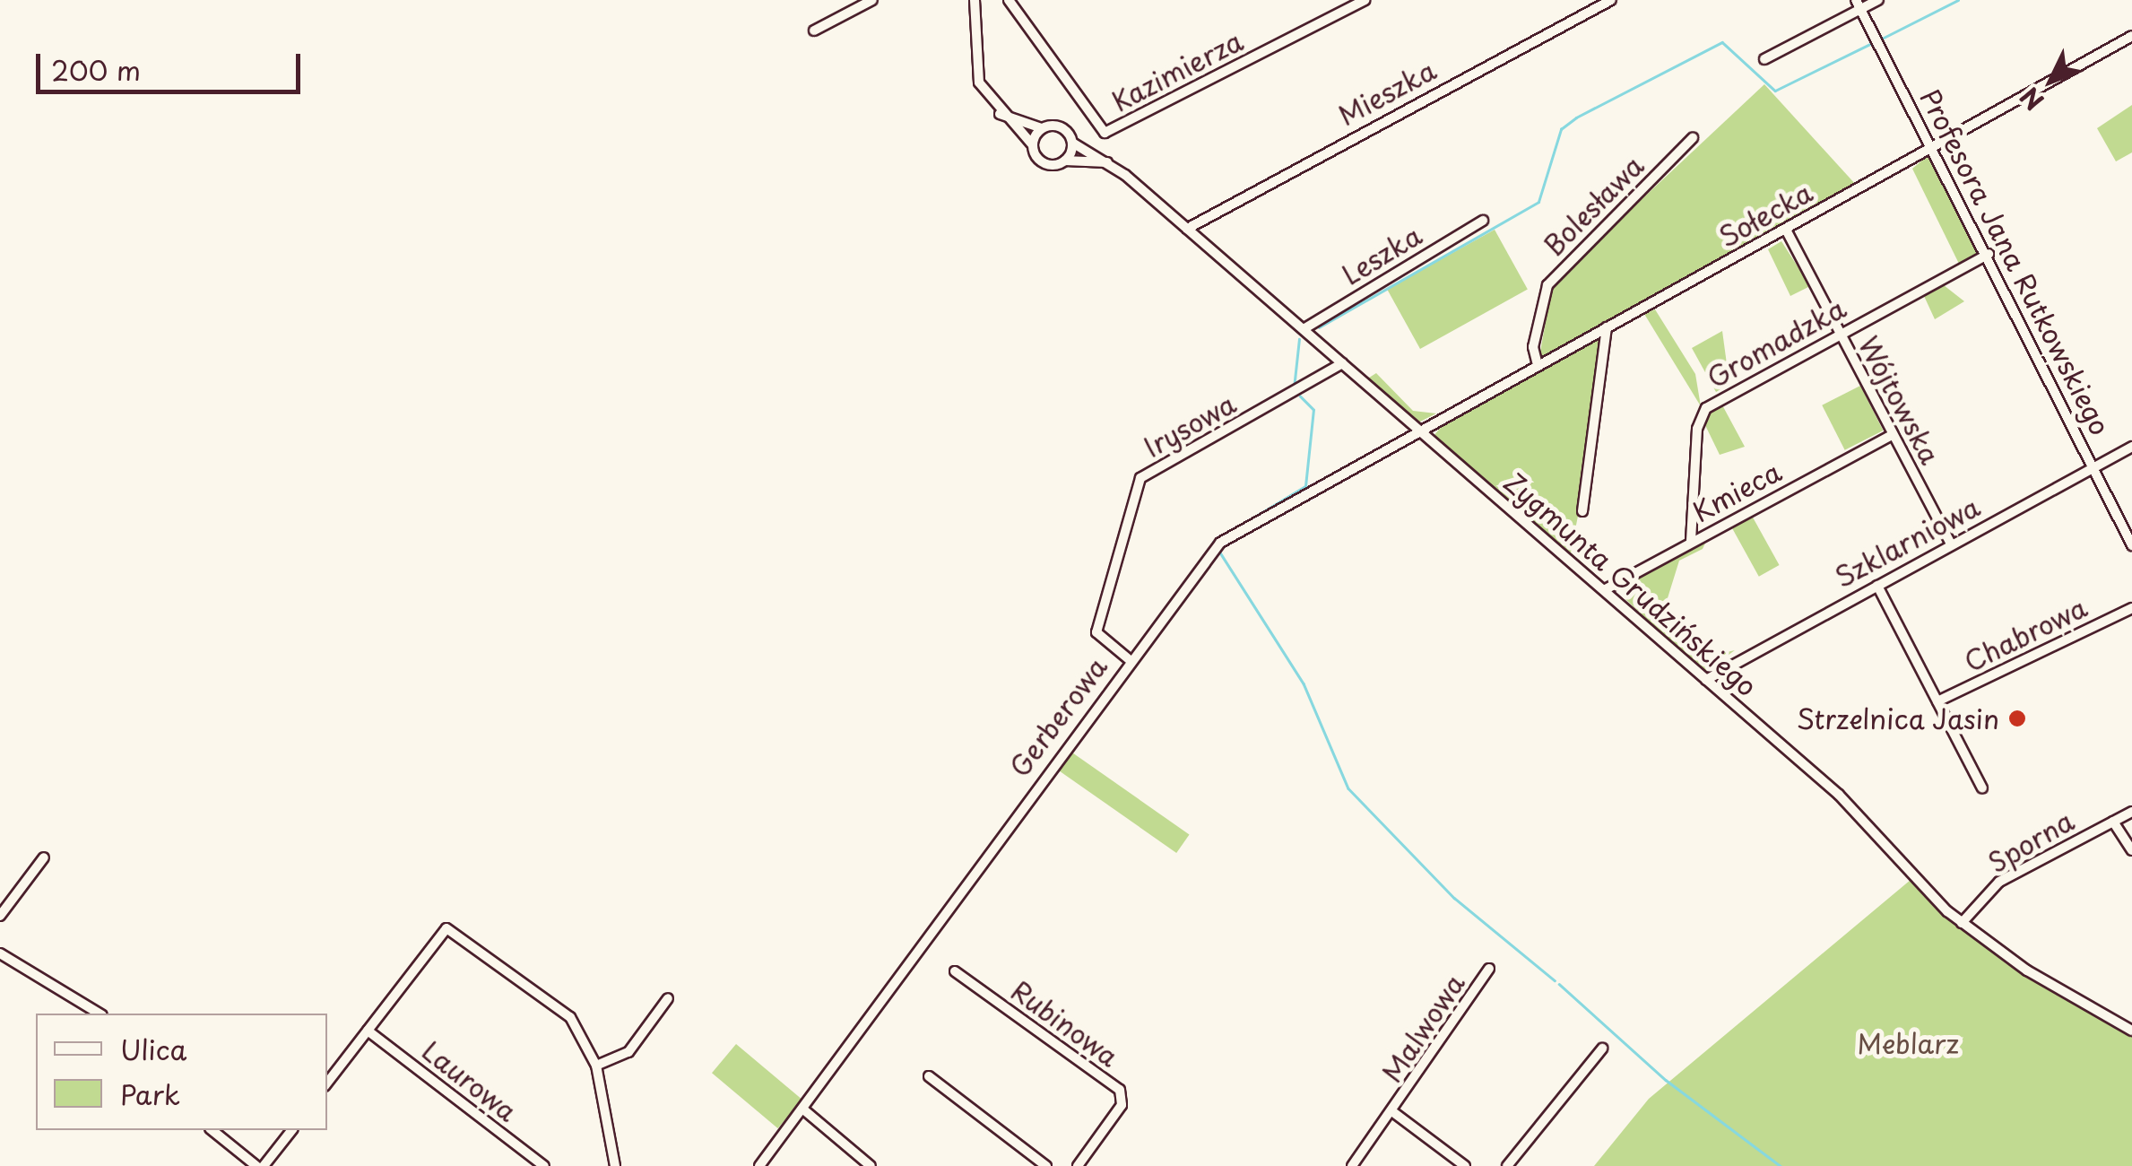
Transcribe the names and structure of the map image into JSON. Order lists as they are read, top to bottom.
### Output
{
  "streets": {
    "street": [
      "Kazimierza",
      "Mieszka",
      "Bolesława",
      "Sołecka",
      "Leszka",
      "Profesora Jana Rutkowskiego",
      "Gromadzka",
      "Wójtowska",
      "Irysowa",
      "Kmieca",
      "Szklarniowa",
      "Zygmunta Grudzińskiego",
      "Chabrowa",
      "Gerberowa",
      "Sporna",
      "Rubinowa",
      "Malwowa",
      "Laurowa"
    ]
  },
  "crossings": [
    ["Mieszka", "Zygmunta Grudzińskiego"],
    ["Bolesława", "Sołecka"],
    ["Sołecka", "Profesora Jana Rutkowskiego"],
    ["Sołecka", "Wójtowska"],
    ["Sołecka", "Zygmunta Grudzińskiego"],
    ["Sołecka", "Gerberowa"],
    ["Leszka", "Zygmunta Grudzińskiego"],
    ["Profesora Jana Rutkowskiego", "Gromadzka"],
    ["Profesora Jana Rutkowskiego", "Szklarniowa"],
    ["Gromadzka", "Wójtowska"],
    ["Gromadzka", "Kmieca"],
    ["Wójtowska", "Kmieca"],
    ["Wójtowska", "Szklarniowa"],
    ["Irysowa", "Zygmunta Grudzińskiego"],
    ["Irysowa", "Gerberowa"],
    ["Kmieca", "Zygmunta Grudzińskiego"],
    ["Szklarniowa", "Zygmunta Grudzińskiego"],
    ["Zygmunta Grudzińskiego", "Gerberowa"],
    ["Zygmunta Grudzińskiego", "Sporna"]
  ],
  "parks": ["Meblarz"],
  "places": ["Strzelnica Jasin"],
  "legend": ["Ulica", "Park"],
  "scale_bar": "200 m",
  "north": "bottom left"
}
